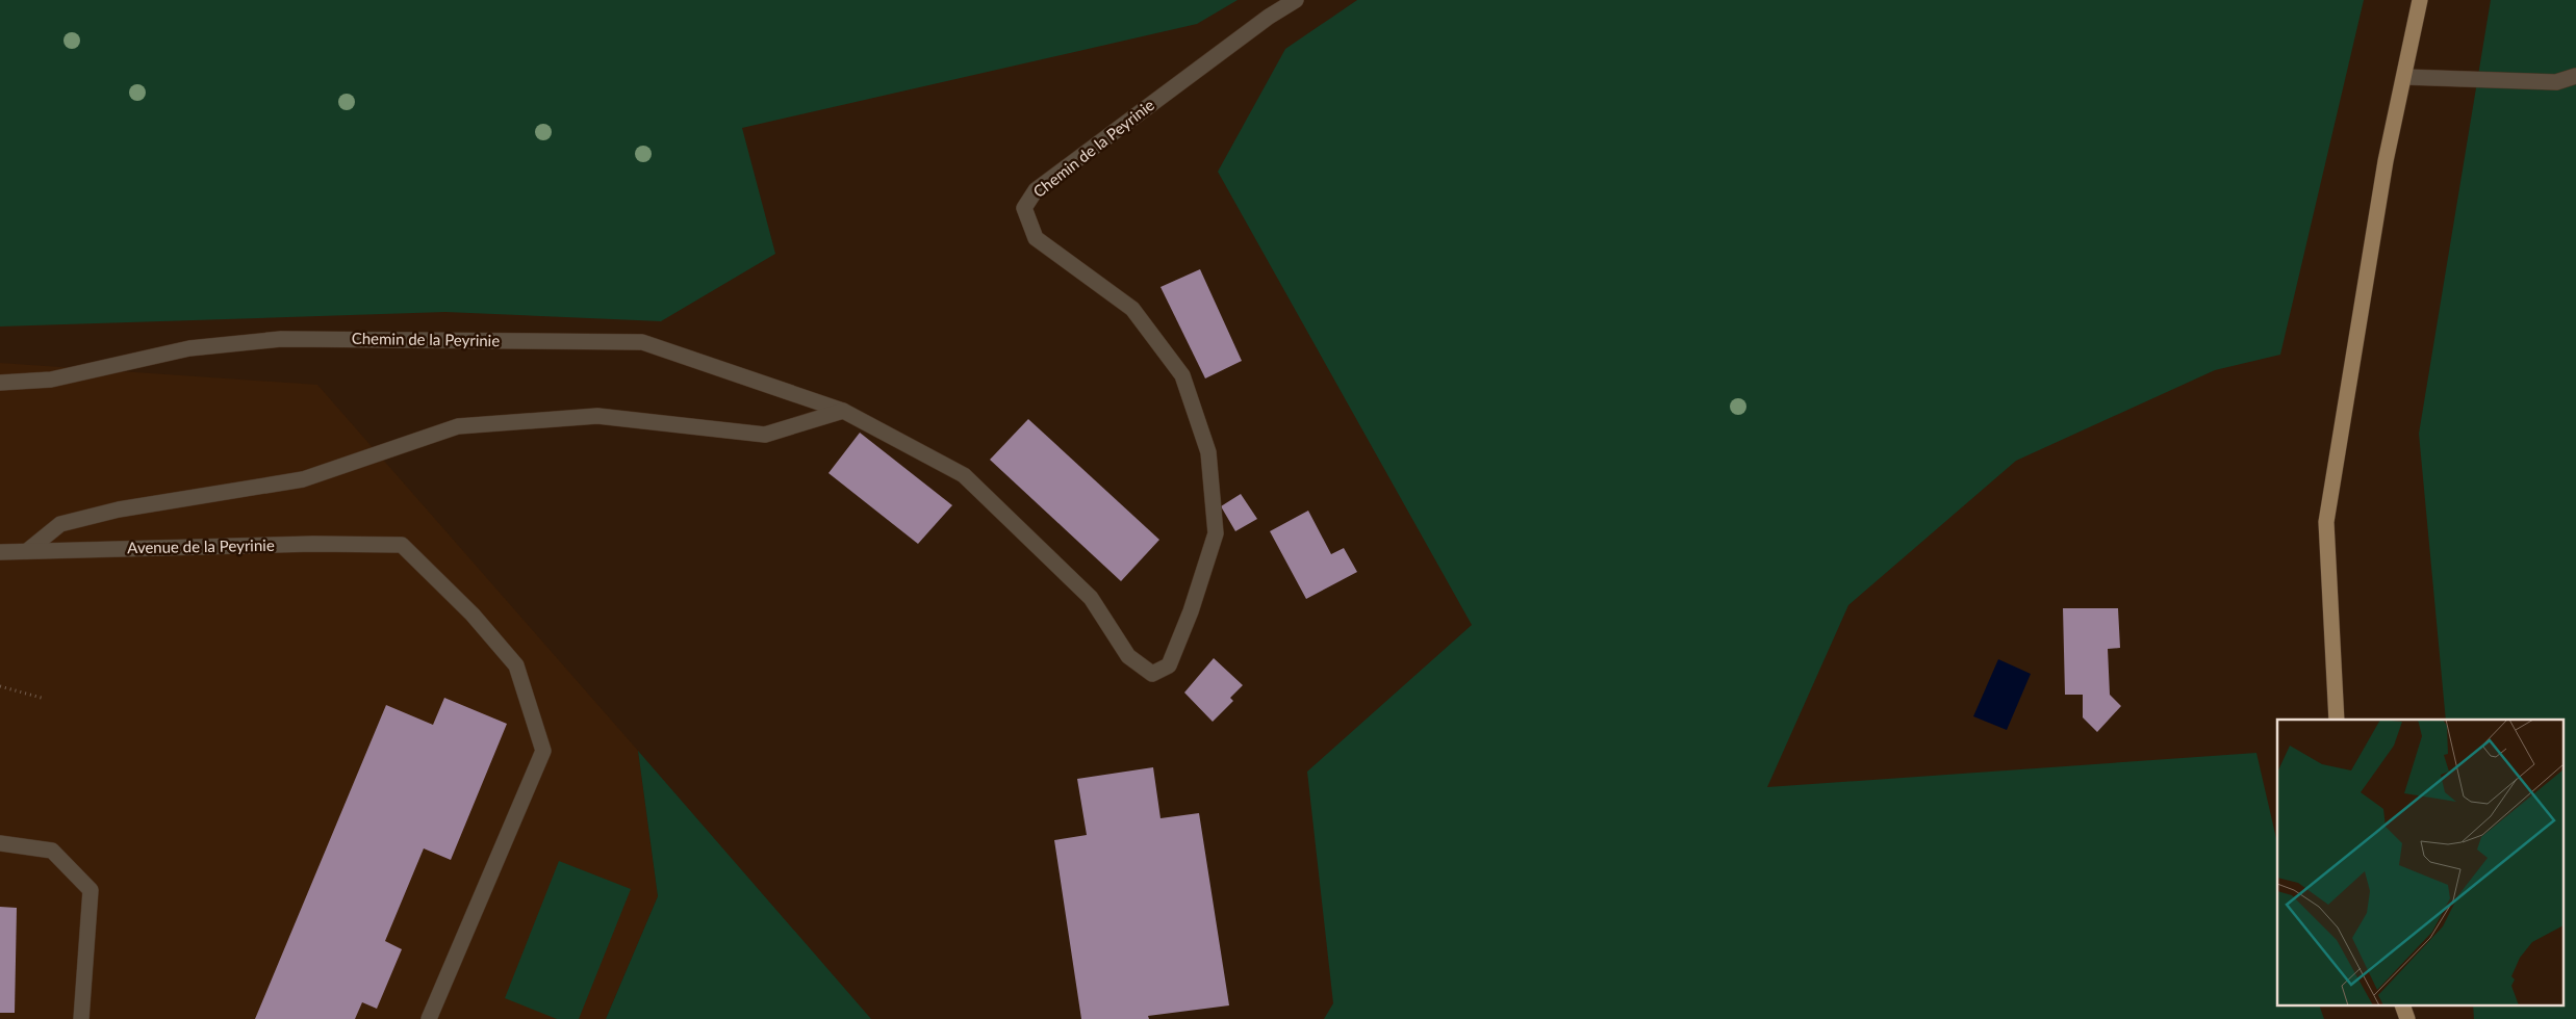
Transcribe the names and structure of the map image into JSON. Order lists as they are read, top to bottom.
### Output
{
  "streets": {
    "street": ["Chemin de la Peyrinie", "Avenue de la Peyrinie"]
  }
}
